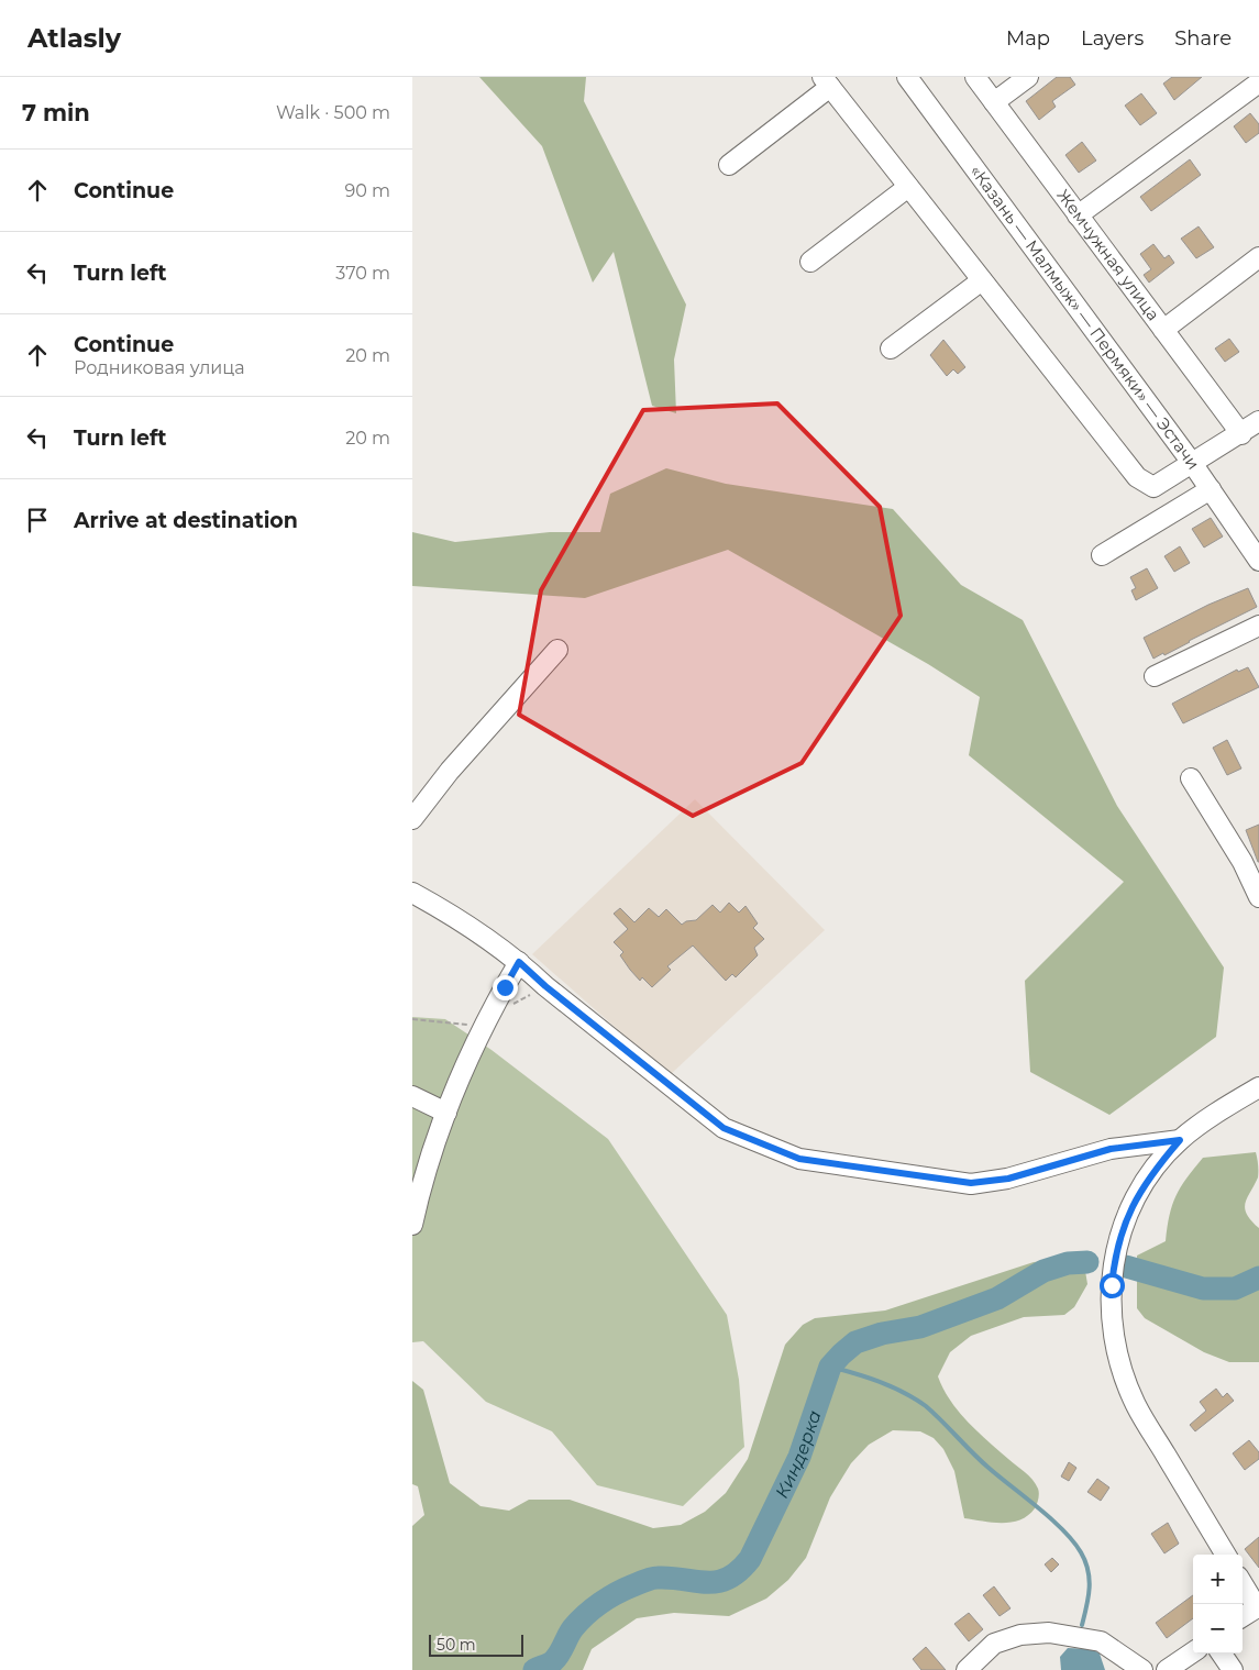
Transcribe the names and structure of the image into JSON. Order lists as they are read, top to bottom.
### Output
{
  "streets": {
    "street": ["Жемчужная улица", "«Казань — Малмыж» — Пермяки» — Эстачи"]
  },
  "water": ["Киндерка"],
  "scale_bar": "50 m",
  "page": {
    "header": "Atlasly",
    "nav": ["Map", "Layers", "Share"],
    "heading": ["7 min", "Walk · 500 m"],
    "list": [
      ["Continue", "90 m"],
      ["Turn left", "370 m"],
      ["Continue", "Родниковая улица", "20 m"],
      ["Turn left", "20 m"],
      "Arrive at destination"
    ],
    "map_buttons": ["+", "−"],
    "scale": "50 m"
  }
}
